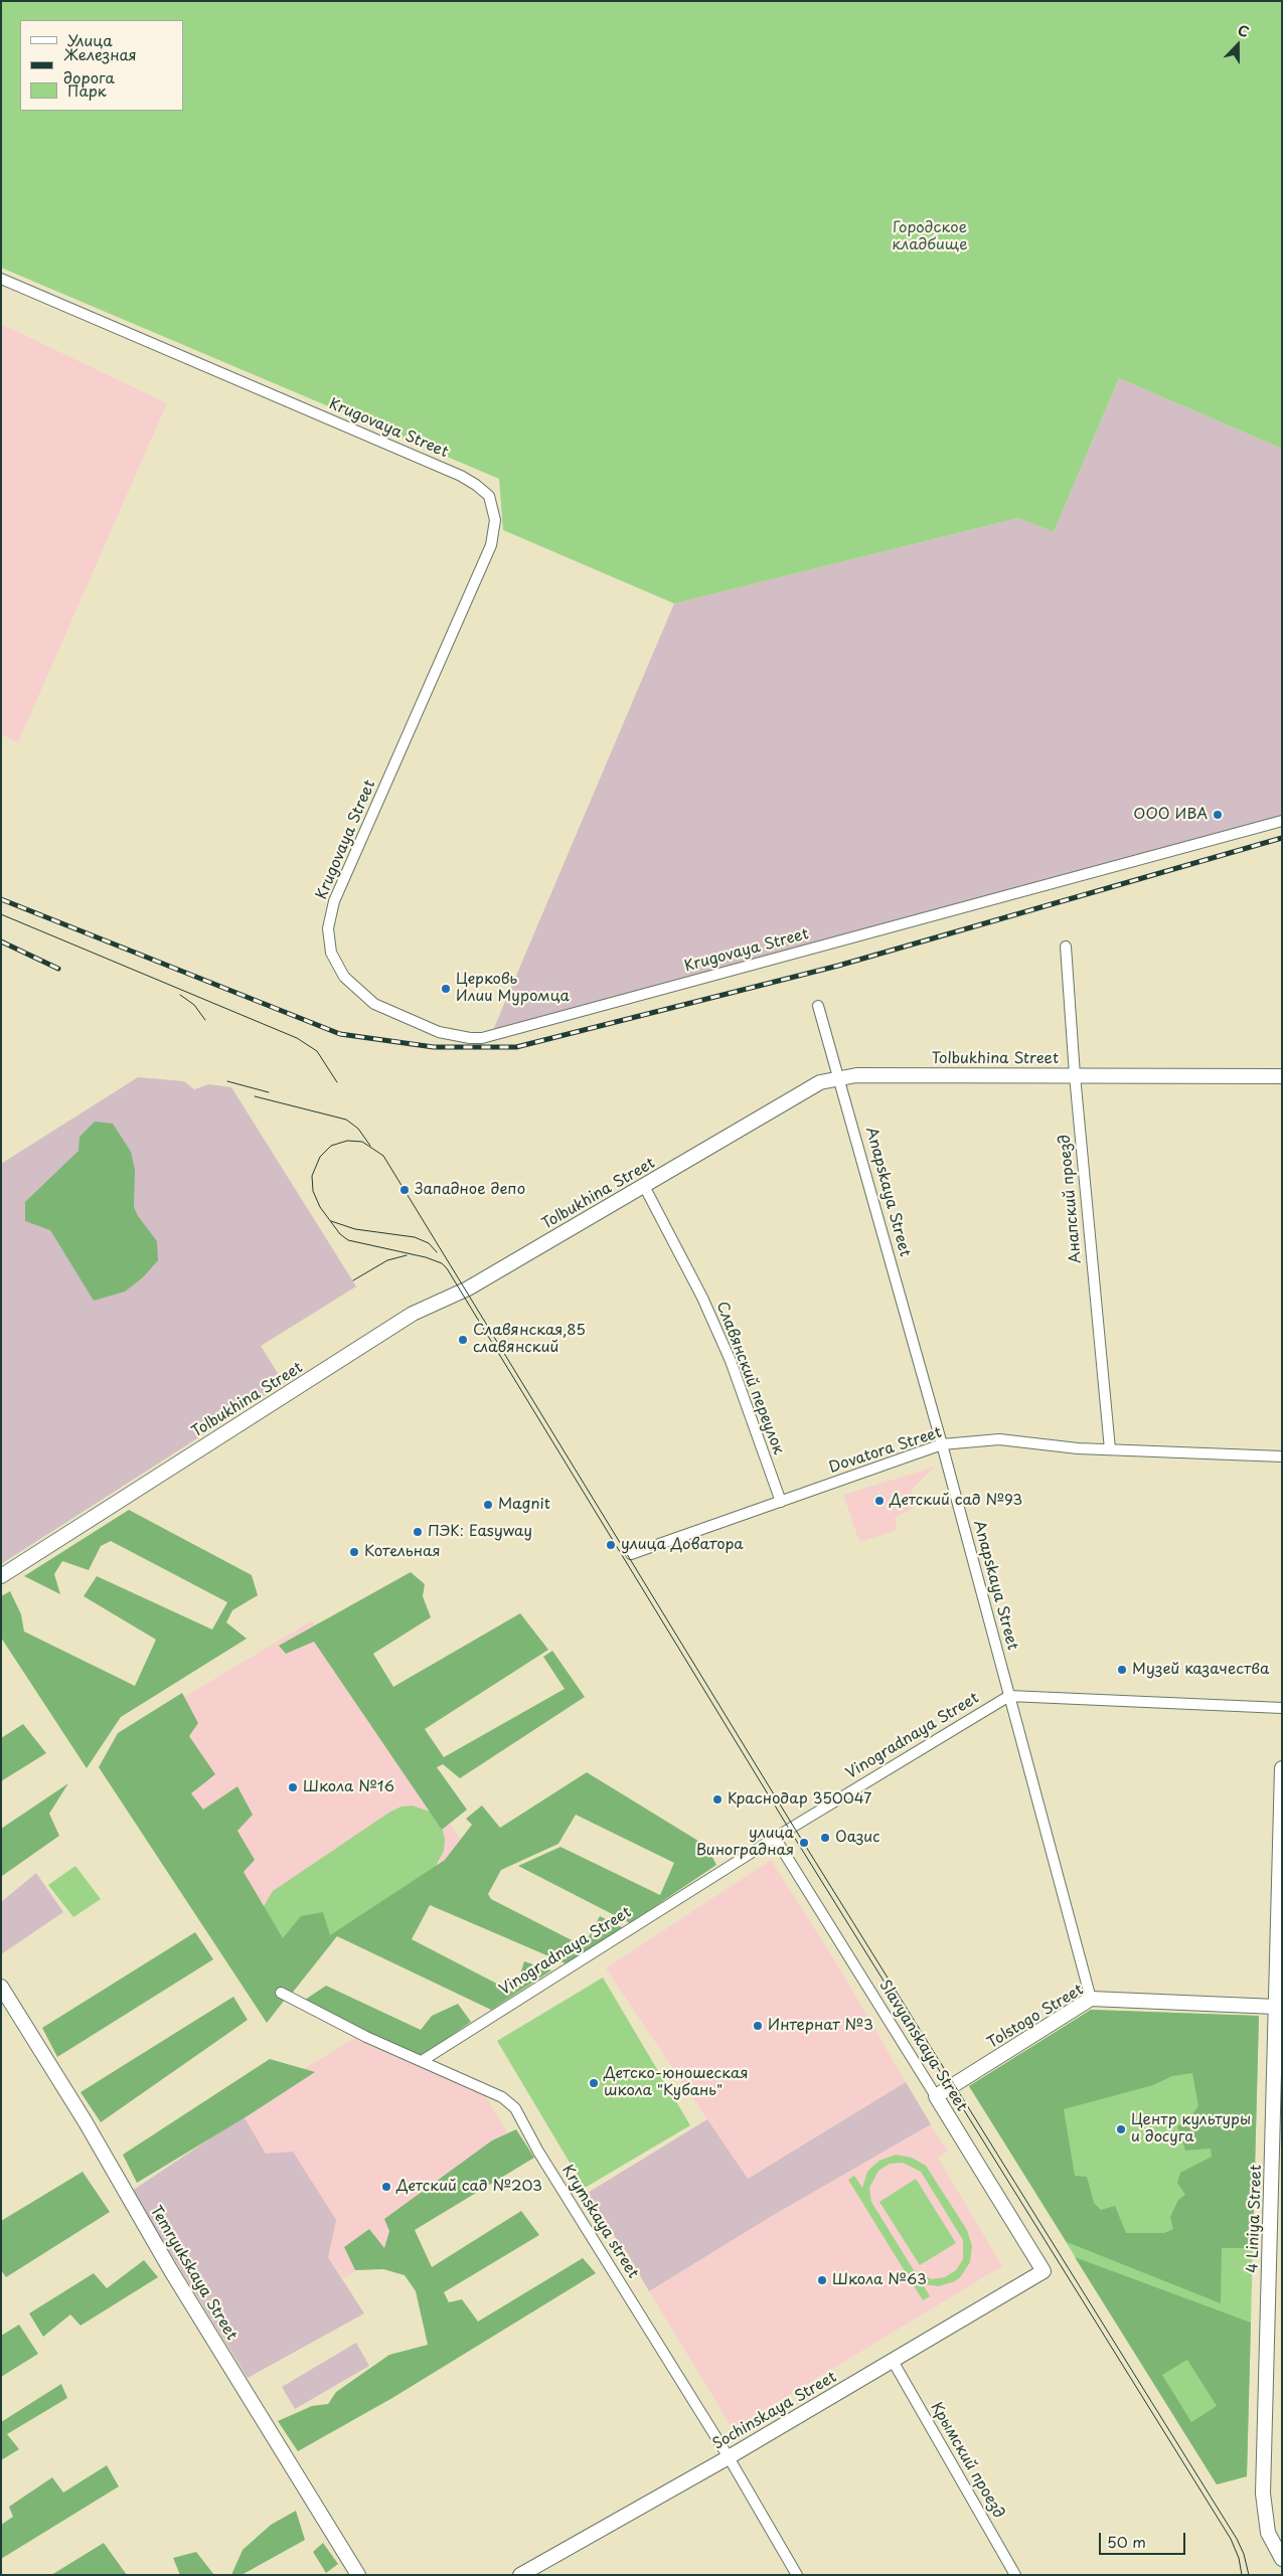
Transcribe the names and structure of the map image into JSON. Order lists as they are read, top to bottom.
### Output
{
  "streets": {
    "street": [
      "Krugovaya Street",
      "Tolbukhina Street",
      "Anapskaya Street",
      "Анапский проезд",
      "Славянский переулок",
      "Dovatora Street",
      "Vinogradnaya Street",
      "Tolstogo Street",
      "Slavyanskaya Street",
      "4 Liniya Street",
      "Krymskaya street",
      "Temryukskaya Street",
      "Sochinskaya Street",
      "Крымский проезд"
    ]
  },
  "crossings": [
    ["Tolbukhina Street", "Anapskaya Street"],
    ["Tolbukhina Street", "Анапский проезд"],
    ["Tolbukhina Street", "Славянский переулок"],
    ["Anapskaya Street", "Dovatora Street"],
    ["Anapskaya Street", "Vinogradnaya Street"],
    ["Anapskaya Street", "Tolstogo Street"],
    ["Анапский проезд", "Dovatora Street"],
    ["Славянский переулок", "Dovatora Street"],
    ["Vinogradnaya Street", "Slavyanskaya Street"],
    ["Vinogradnaya Street", "Krymskaya street"],
    ["Tolstogo Street", "Slavyanskaya Street"],
    ["Tolstogo Street", "4 Liniya Street"],
    ["Slavyanskaya Street", "Sochinskaya Street"],
    ["Krymskaya street", "Sochinskaya Street"],
    ["Sochinskaya Street", "Крымский проезд"]
  ],
  "parks": ["Городское кладбище"],
  "places": [
    "ООО ИВА",
    "Церковь Илии Муромца",
    "Западное депо",
    "Славянская,85 славянский",
    "Детский сад №93",
    "Magnit",
    "ПЭК: Easyway",
    "улица Доватора",
    "Котельная",
    "Музей казачества",
    "Школа №16",
    "Краснодар 350047",
    "Оазис",
    "улица Виноградная",
    "Интернат №3",
    "Детско-юношеская школа \"Кубань\"",
    "Центр культуры и досуга",
    "Детский сад №203",
    "Школа №63"
  ],
  "legend": ["Улица", "Железная дорога", "Парк"],
  "scale_bar": "50 m",
  "north": "top"
}
